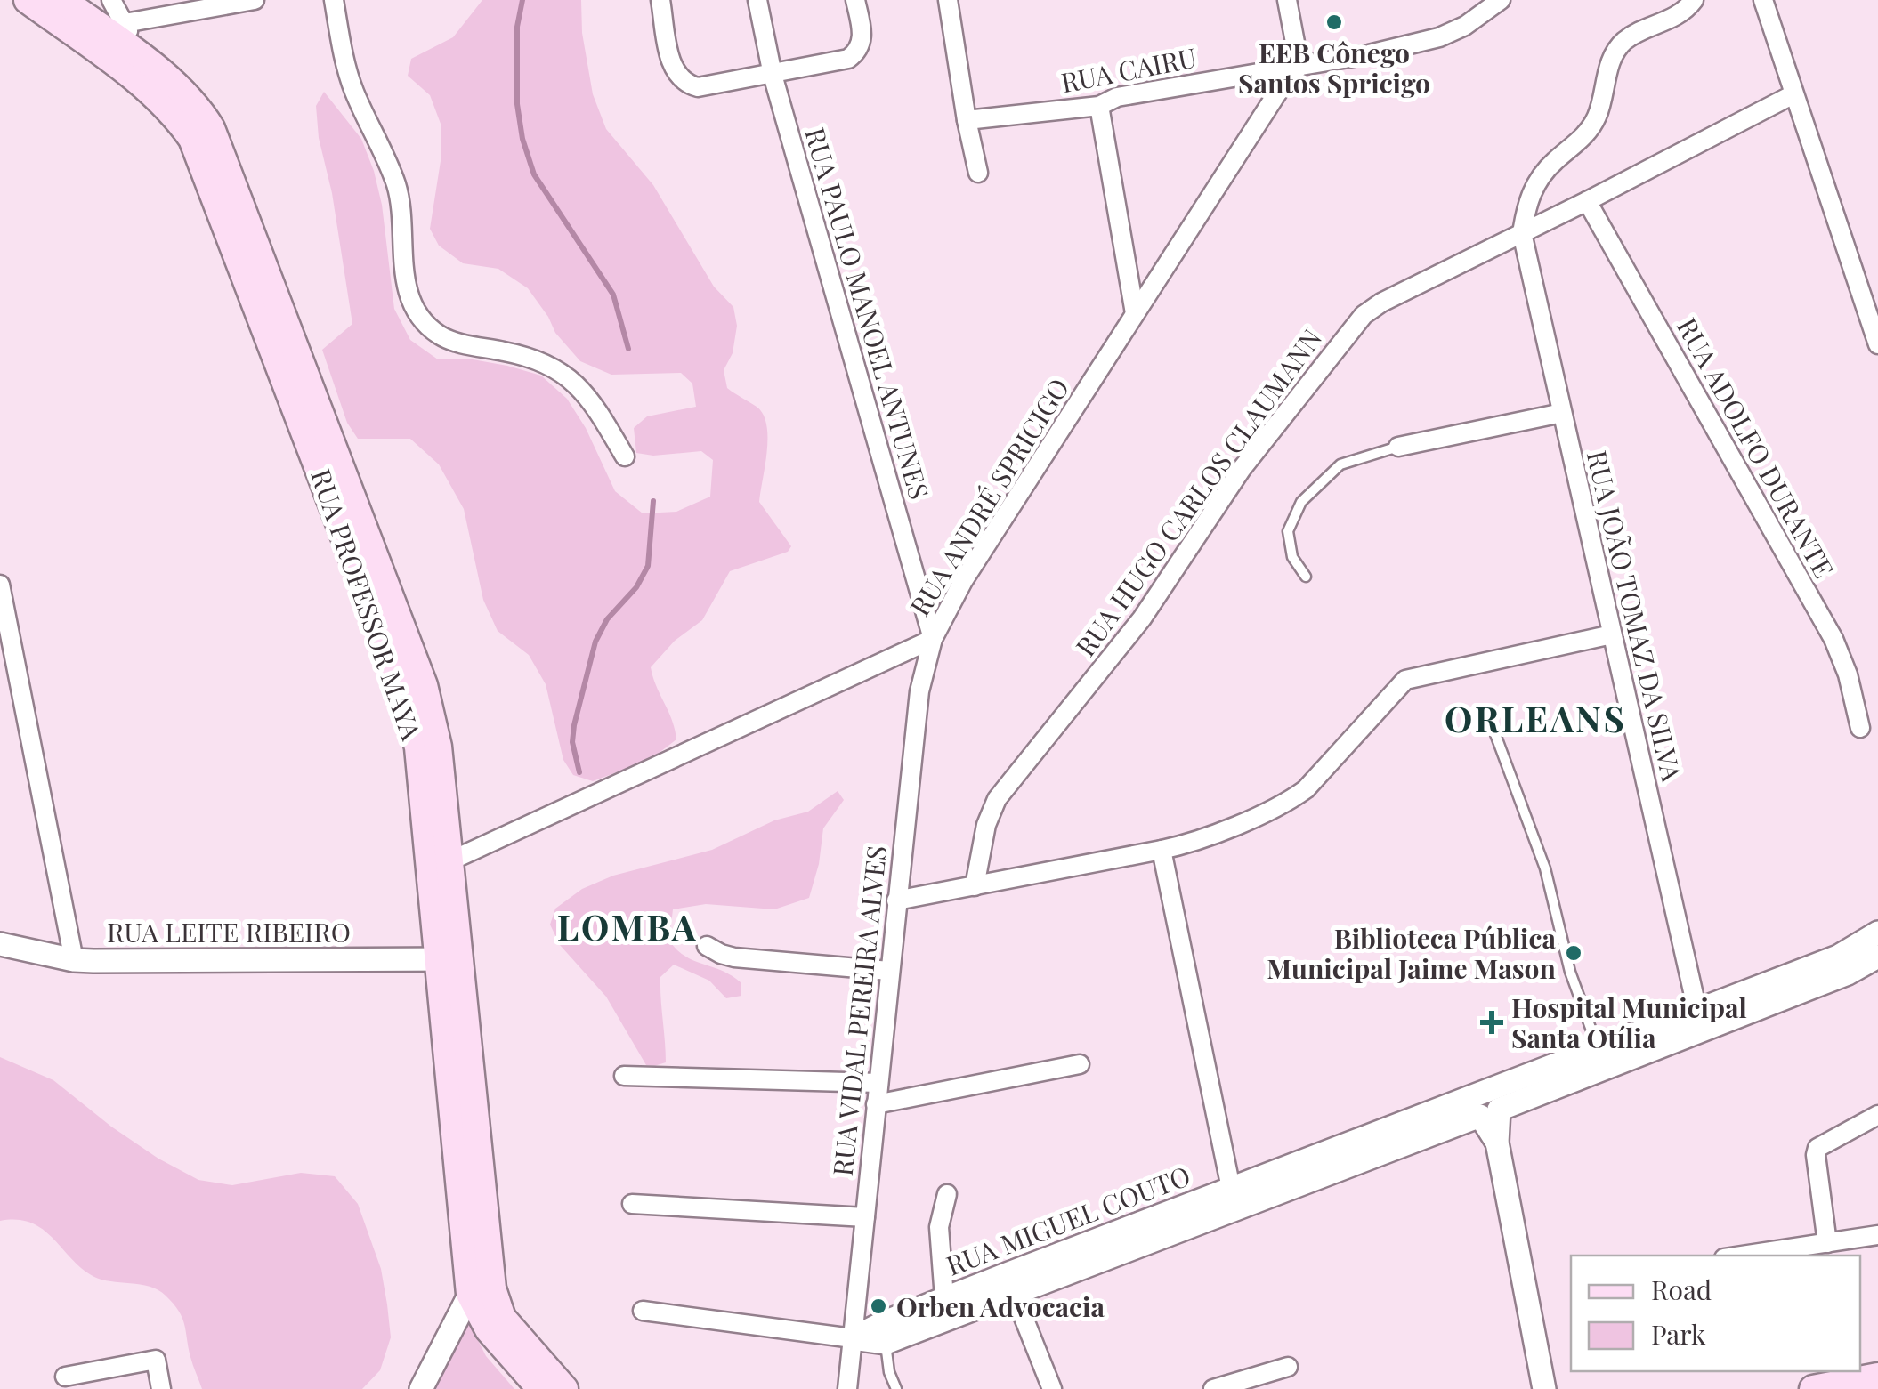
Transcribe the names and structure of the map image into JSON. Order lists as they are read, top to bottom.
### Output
{
  "streets": {
    "main road": ["RUA PROFESSOR MAYA"],
    "street": [
      "RUA CAIRU",
      "RUA PAULO MANOEL ANTUNES",
      "RUA ADOLFO DURANTE",
      "RUA HUGO CARLOS CLAUMANN",
      "RUA ANDRÉ SPRICIGO",
      "RUA JOÃO TOMAZ DA SILVA",
      "RUA LEITE RIBEIRO",
      "RUA VIDAL PEREIRA ALVES",
      "RUA MIGUEL COUTO"
    ]
  },
  "crossings": [
    ["RUA CAIRU", "RUA ANDRÉ SPRICIGO"],
    ["RUA PAULO MANOEL ANTUNES", "RUA ANDRÉ SPRICIGO"],
    ["RUA PAULO MANOEL ANTUNES", "RUA VIDAL PEREIRA ALVES"],
    ["RUA ADOLFO DURANTE", "RUA HUGO CARLOS CLAUMANN"],
    ["RUA HUGO CARLOS CLAUMANN", "RUA JOÃO TOMAZ DA SILVA"],
    ["RUA ANDRÉ SPRICIGO", "RUA PROFESSOR MAYA"],
    ["RUA ANDRÉ SPRICIGO", "RUA VIDAL PEREIRA ALVES"],
    ["RUA PROFESSOR MAYA", "RUA LEITE RIBEIRO"],
    ["RUA JOÃO TOMAZ DA SILVA", "RUA MIGUEL COUTO"],
    ["RUA VIDAL PEREIRA ALVES", "RUA MIGUEL COUTO"]
  ],
  "districts": ["ORLEANS", "LOMBA"],
  "places": {
    "other": ["EEB Cônego Santos Spricigo", "Biblioteca Pública Municipal Jaime Mason", "Orben Advocacia"],
    "health": ["Hospital Municipal Santa Otília"]
  },
  "legend": ["Road", "Park"]
}
